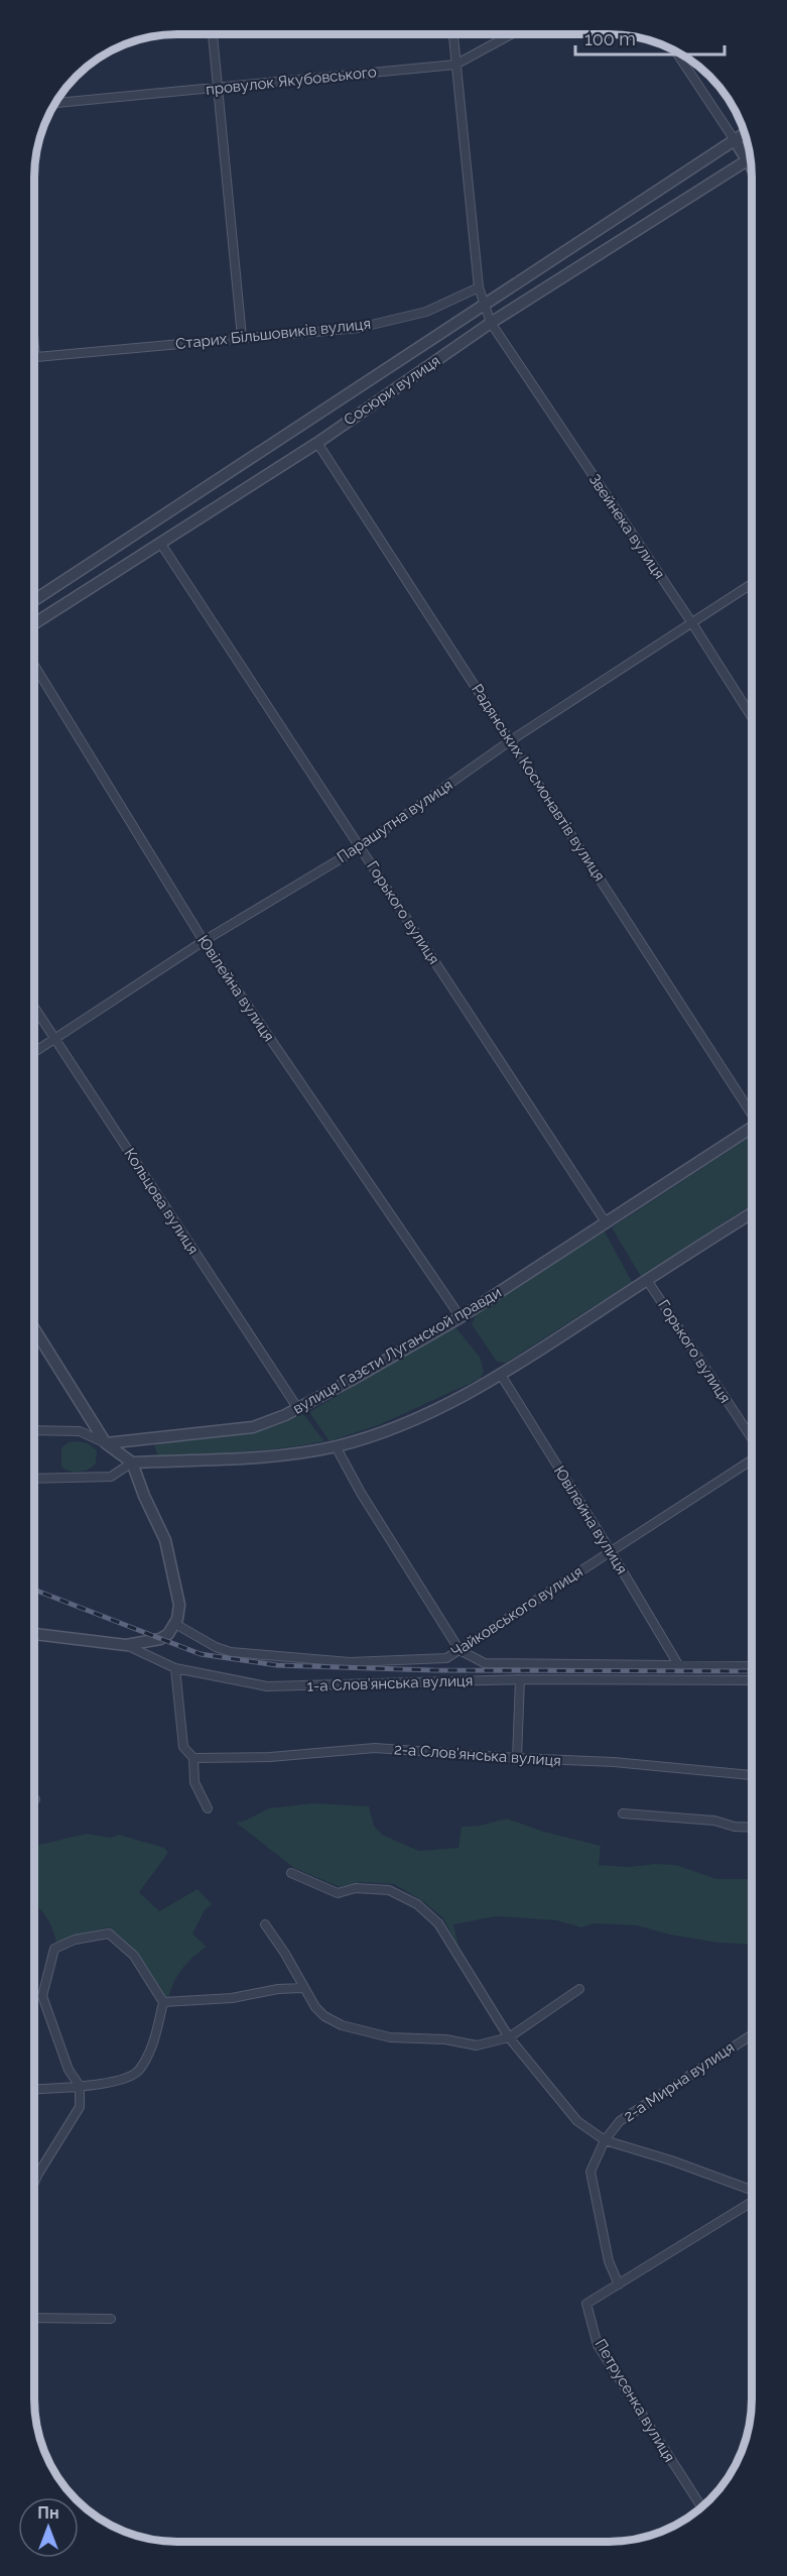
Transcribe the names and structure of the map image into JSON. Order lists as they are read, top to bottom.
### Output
{
  "streets": {
    "street": [
      "провулок Якубовського",
      "Старих Більшовиків вулиця",
      "Сосюри вулиця",
      "Звейнека вулиця",
      "Радянських Космонавтів вулиця",
      "Парашутна вулиця",
      "Горького вулиця",
      "Ювілейна вулиця",
      "Кольцова вулиця",
      "вулиця Газєти Луганской правди",
      "Чайковського вулиця",
      "1-а Слов’янська вулиця",
      "2-а Слов’янська вулиця",
      "2-а Мирна вулиця",
      "Петрусенка вулиця"
    ]
  },
  "crossings": [
    ["Сосюри вулиця", "Звейнека вулиця"],
    ["Сосюри вулиця", "Радянських Космонавтів вулиця"],
    ["Сосюри вулиця", "Горького вулиця"],
    ["Звейнека вулиця", "Парашутна вулиця"],
    ["Радянських Космонавтів вулиця", "Парашутна вулиця"],
    ["Парашутна вулиця", "Горького вулиця"],
    ["Парашутна вулиця", "Ювілейна вулиця"],
    ["Парашутна вулиця", "Кольцова вулиця"],
    ["Горького вулиця", "вулиця Газєти Луганской правди"],
    ["Ювілейна вулиця", "вулиця Газєти Луганской правди"],
    ["Ювілейна вулиця", "Чайковського вулиця"],
    ["Кольцова вулиця", "вулиця Газєти Луганской правди"],
    ["2-а Мирна вулиця", "Петрусенка вулиця"]
  ],
  "scale_bar": "100 m",
  "north": "top"
}
